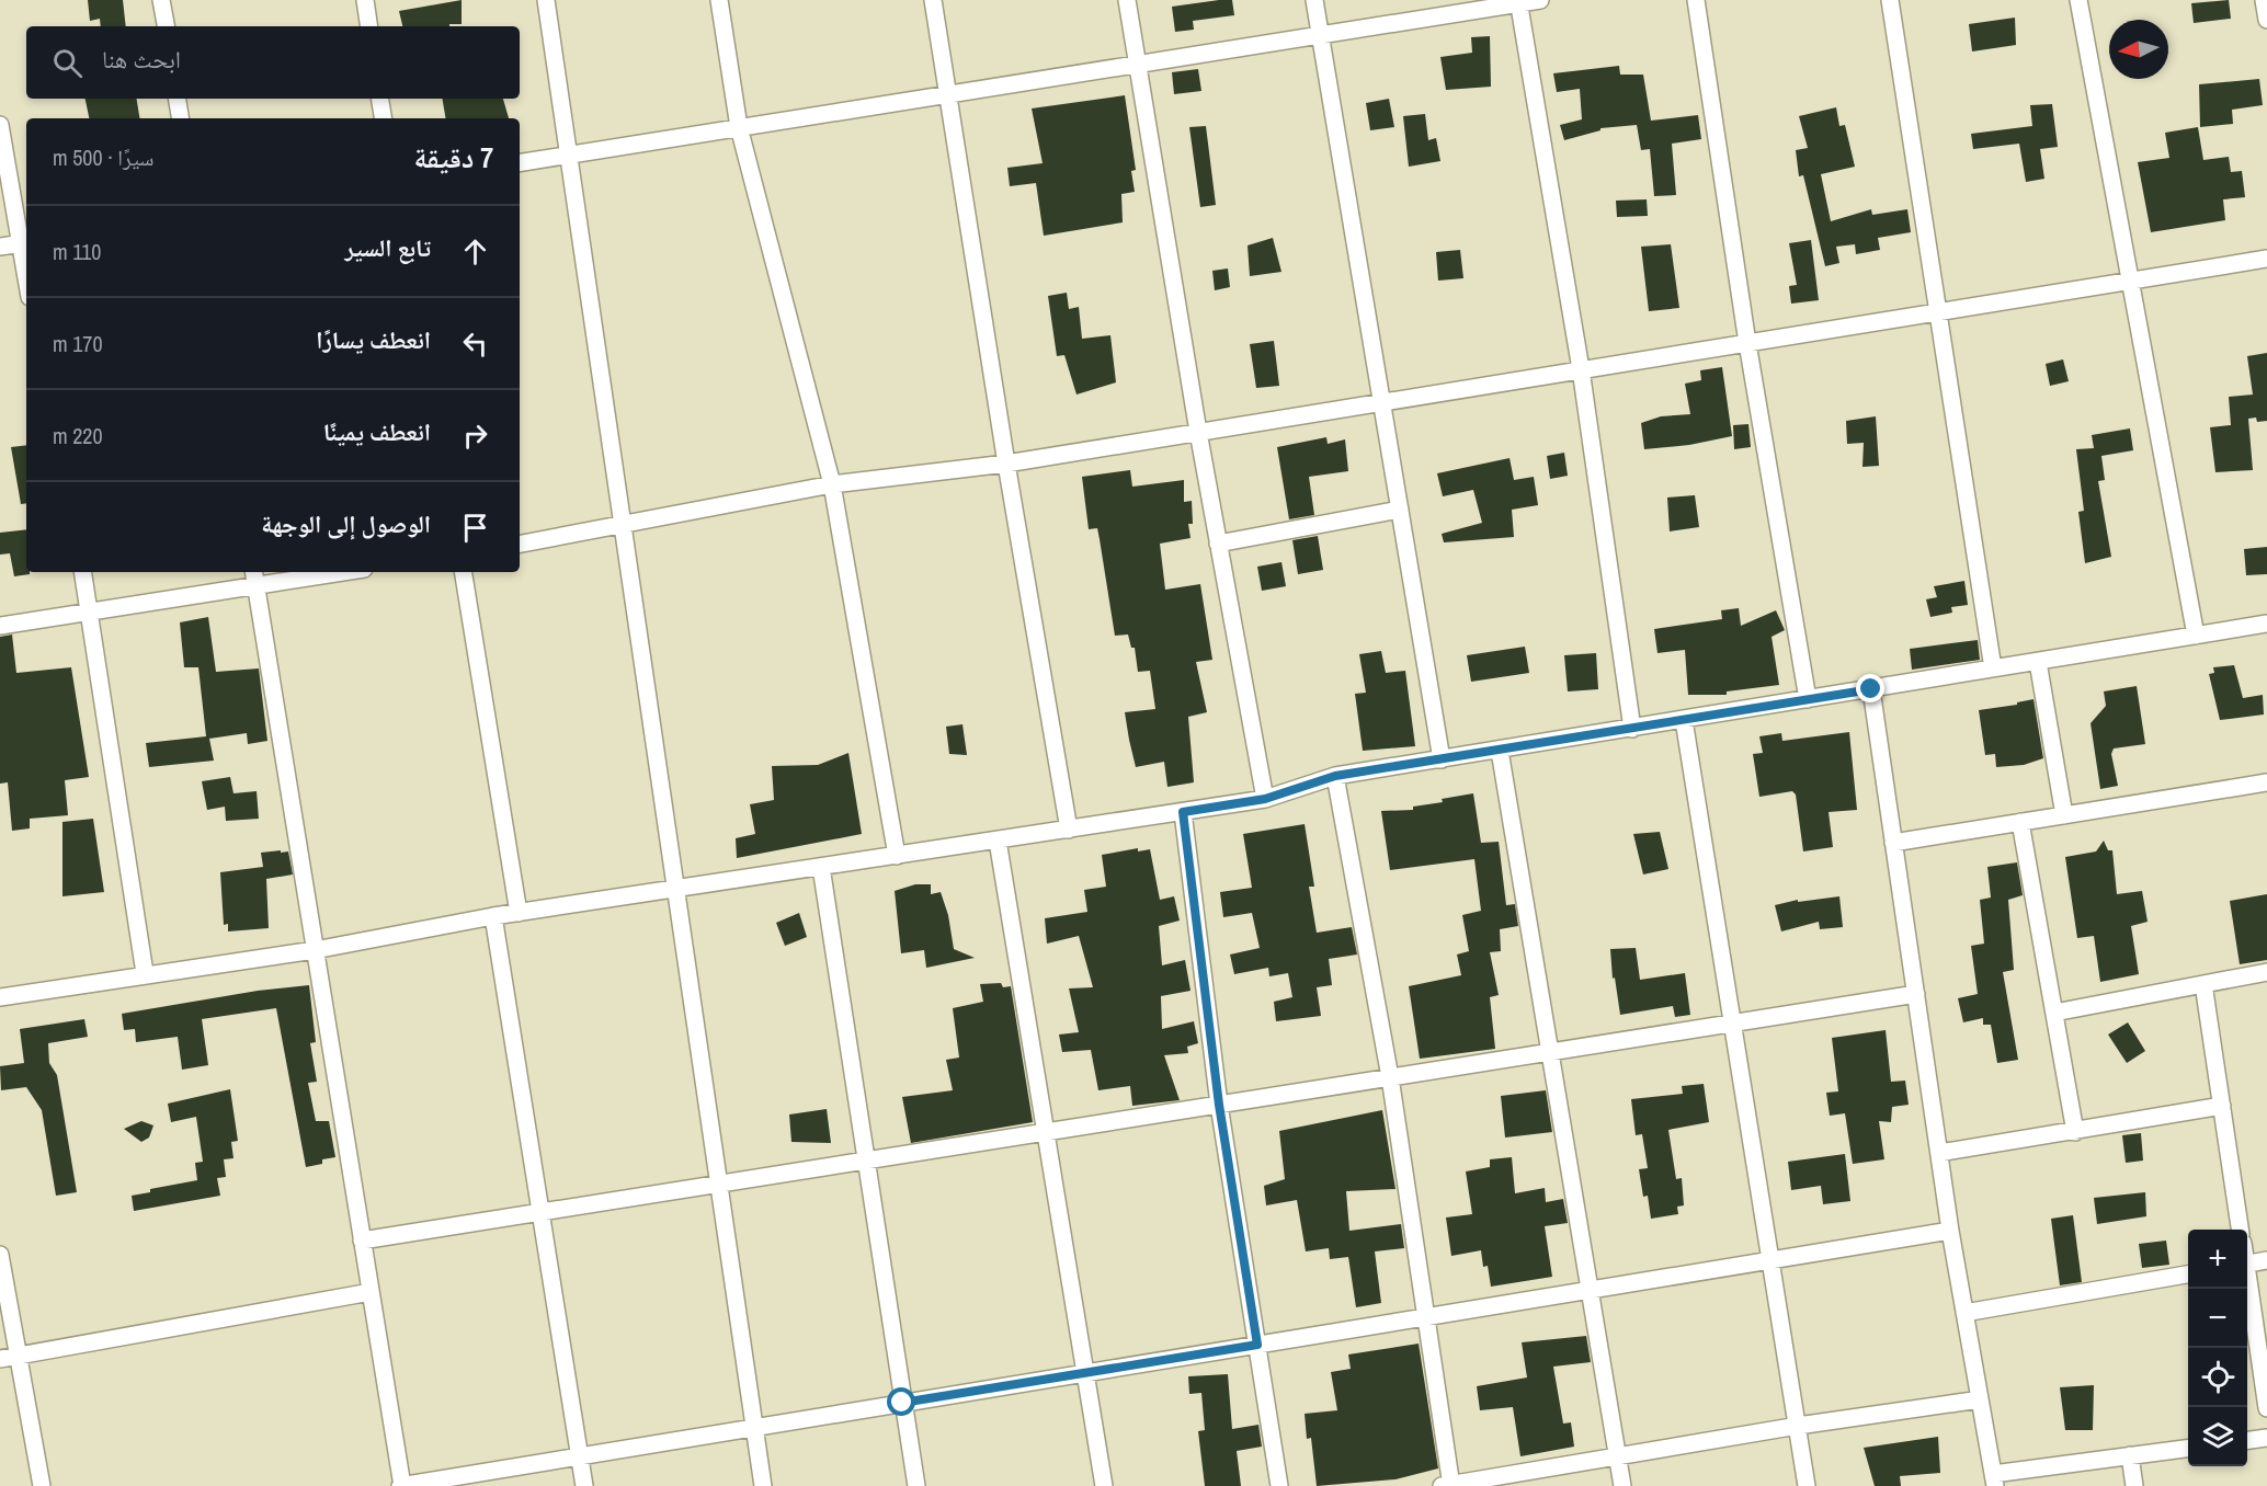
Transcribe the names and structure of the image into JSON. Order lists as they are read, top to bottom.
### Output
{
  "north": "left",
  "page": {
    "search": "ابحث هنا",
    "heading": ["7 دقيقة", "سيرًا · 500 m"],
    "list": [
      ["تابع السير", "110 m"],
      ["انعطف يسارًا", "170 m"],
      ["انعطف يمينًا", "220 m"],
      "الوصول إلى الوجهة"
    ],
    "map_buttons": ["+", "−"]
  }
}
